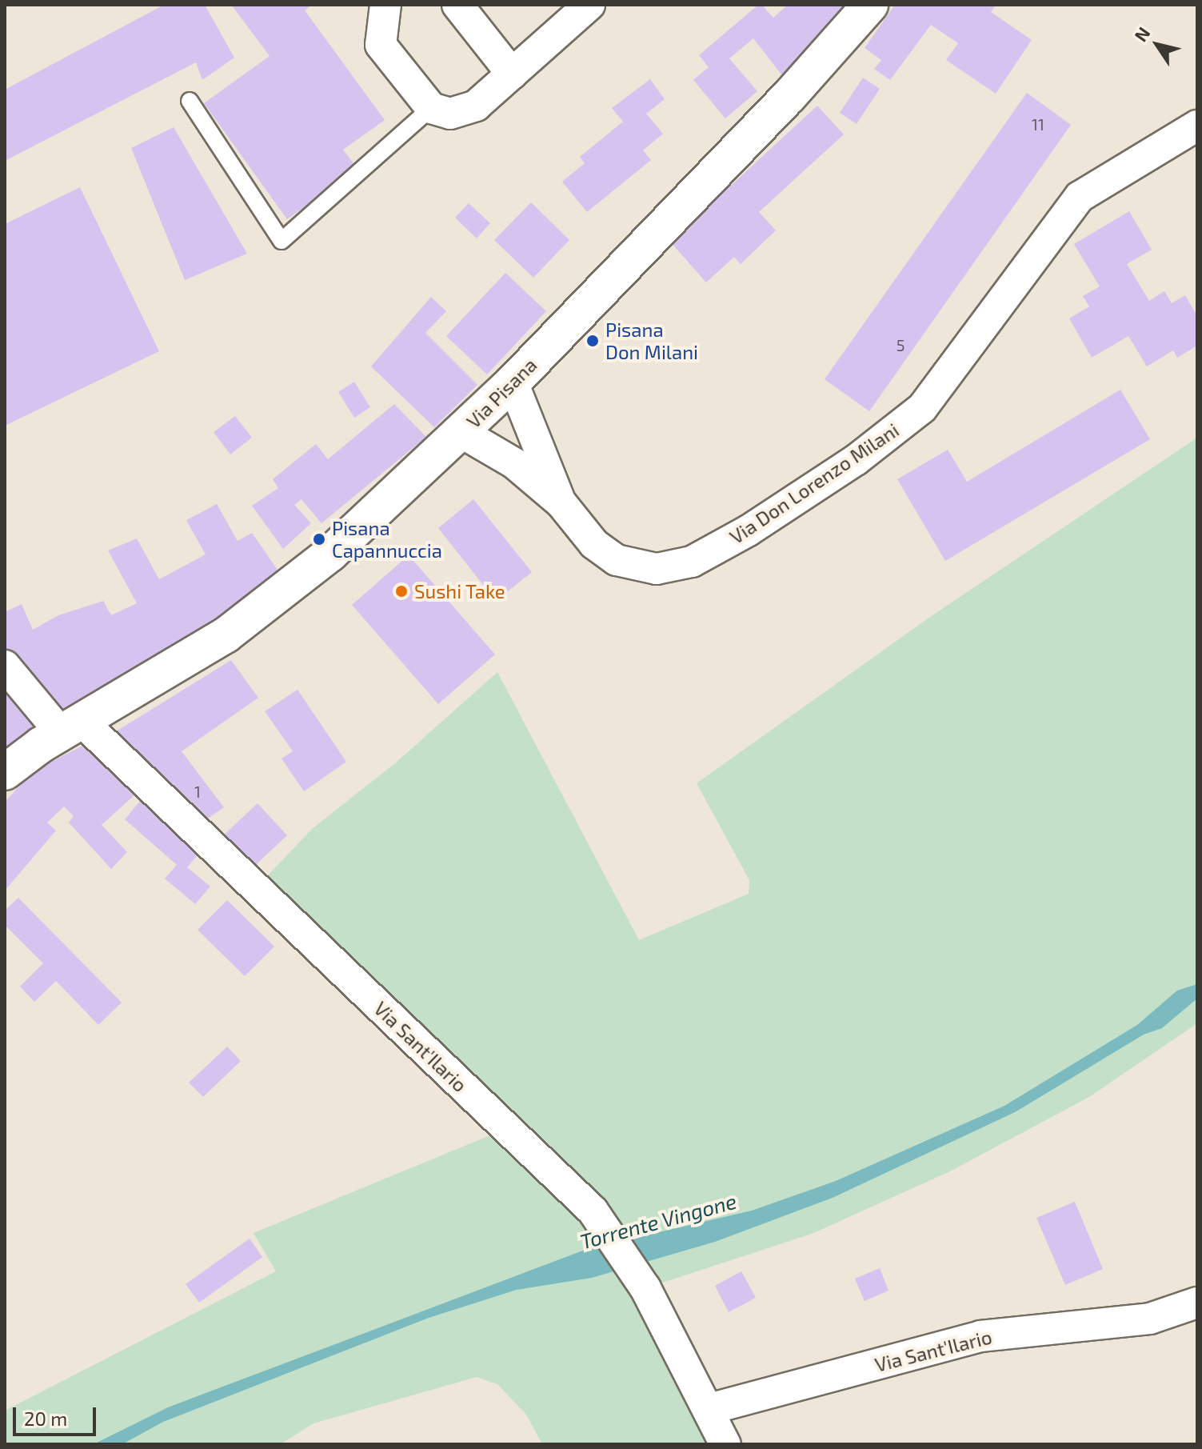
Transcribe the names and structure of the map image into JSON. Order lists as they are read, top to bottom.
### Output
{
  "streets": {
    "main road": ["Via Pisana"],
    "street": ["Via Don Lorenzo Milani", "Via Sant'Ilario"]
  },
  "crossings": [
    ["Via Pisana", "Via Don Lorenzo Milani"],
    ["Via Pisana", "Via Sant'Ilario"]
  ],
  "water": ["Torrente Vingone"],
  "places": ["Pisana Don Milani", "Pisana Capannuccia", "Sushi Take"],
  "house_numbers": ["11", "5", "1"],
  "scale_bar": "20 m",
  "north": "top left"
}
